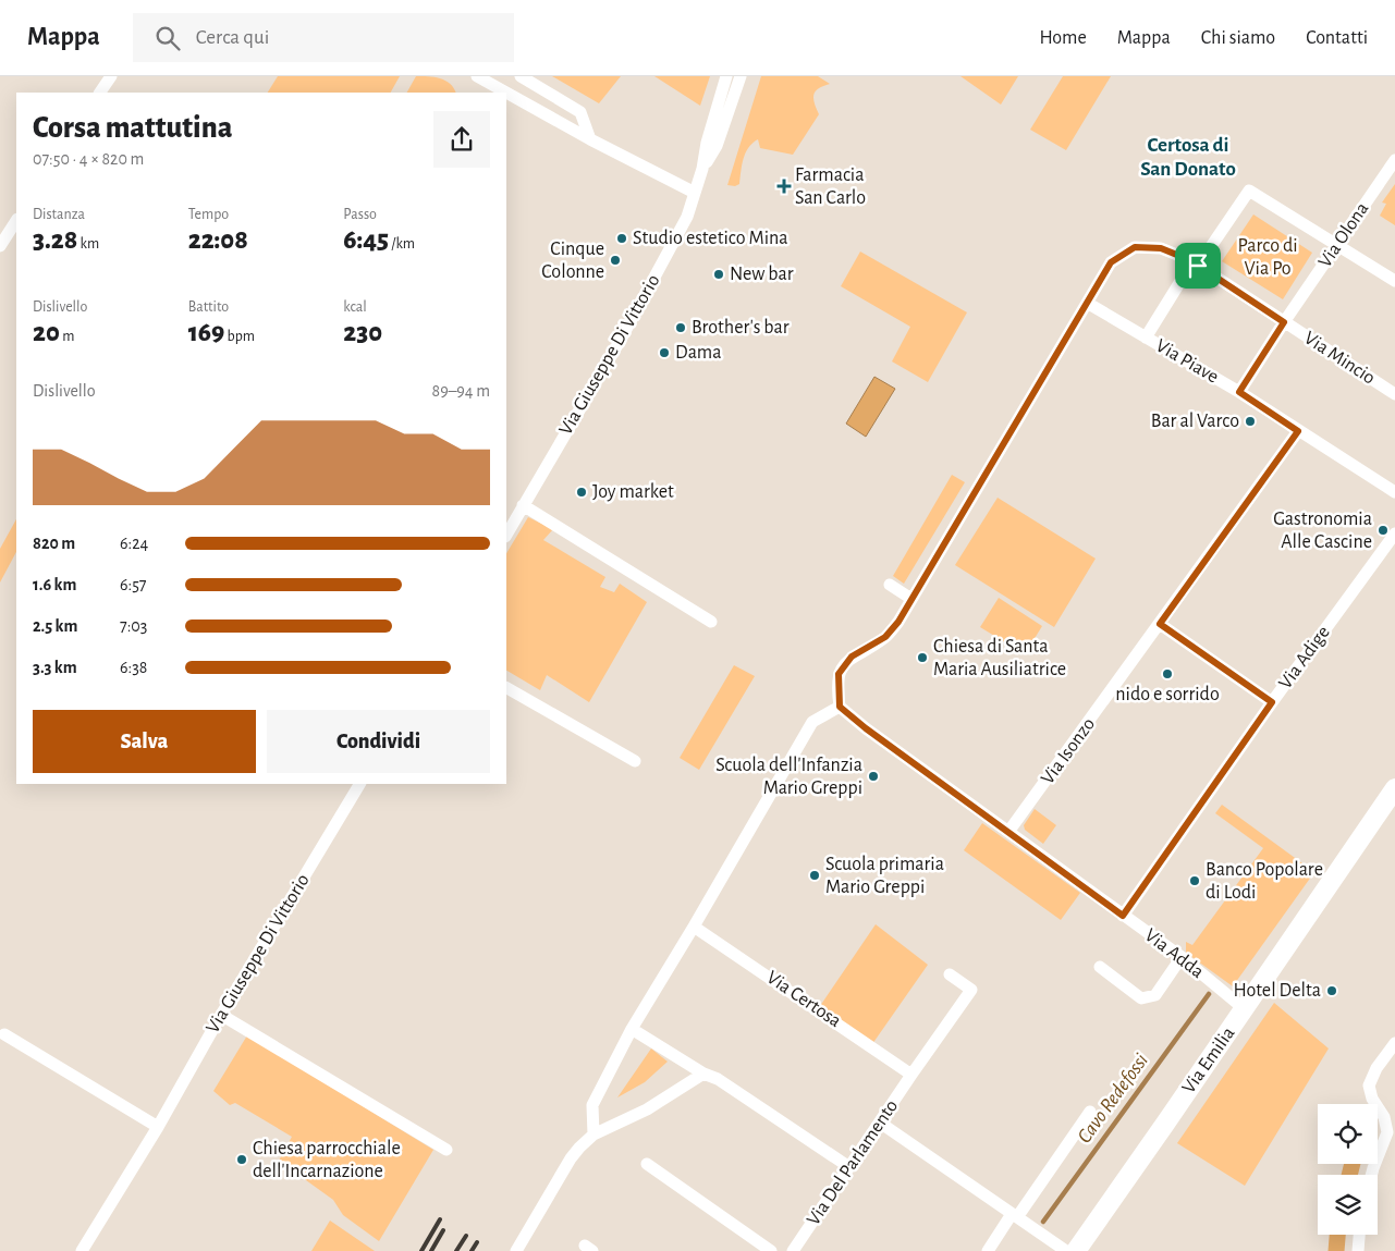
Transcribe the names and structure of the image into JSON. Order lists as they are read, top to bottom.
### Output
{
  "streets": {
    "main road": ["Via Emilia"],
    "street": [
      "Via Olona",
      "Via Giuseppe Di Vittorio",
      "Via Mincio",
      "Via Piave",
      "Via Adige",
      "Via Isonzo",
      "Via Adda",
      "Via Certosa",
      "Via Del Parlamento"
    ]
  },
  "crossings": [
    ["Via Olona", "Via Mincio"],
    ["Via Olona", "Via Piave"],
    ["Via Mincio", "Via Piave"],
    ["Via Mincio", "Via Adda"],
    ["Via Piave", "Via Isonzo"],
    ["Via Adige", "Via Adda"],
    ["Via Isonzo", "Via Adda"],
    ["Via Adda", "Via Emilia"],
    ["Via Certosa", "Via Del Parlamento"]
  ],
  "districts": ["Certosa di San Donato"],
  "water": ["Cavo Redefossi"],
  "parks": ["Parco di Via Po"],
  "places": {
    "health": ["Farmacia San Carlo"],
    "other": [
      "Studio estetico Mina",
      "Cinque Colonne",
      "New bar",
      "Brother's bar",
      "Dama",
      "Bar al Varco",
      "Joy market",
      "Gastronomia Alle Cascine",
      "Chiesa di Santa Maria Ausiliatrice",
      "nido e sorrido",
      "Scuola dell'Infanzia Mario Greppi",
      "Scuola primaria Mario Greppi",
      "Banco Popolare di Lodi",
      "Hotel Delta",
      "Chiesa parrocchiale dell'Incarnazione"
    ]
  },
  "page": {
    "header": "Mappa",
    "search": "Cerca qui",
    "nav": [
      "Home",
      "Mappa",
      "Chi siamo",
      "Contatti"
    ],
    "heading": ["Corsa mattutina", "07:50 · 4 × 820 m"],
    "stats": [
      ["Distanza", "3.28 km"],
      ["Tempo", "22:08"],
      ["Passo", "6:45 /km"],
      ["Dislivello", "20 m"],
      ["Battito", "169 bpm"],
      ["kcal", "230"]
    ],
    "chart": ["Dislivello", "89–94 m"],
    "list": [
      {
        "name": "820 m",
        "note": "6:24"
      },
      {
        "name": "1.6 km",
        "note": "6:57"
      },
      {
        "name": "2.5 km",
        "note": "7:03"
      },
      {
        "name": "3.3 km",
        "note": "6:38"
      }
    ],
    "buttons": ["Salva", "Condividi"]
  }
}
